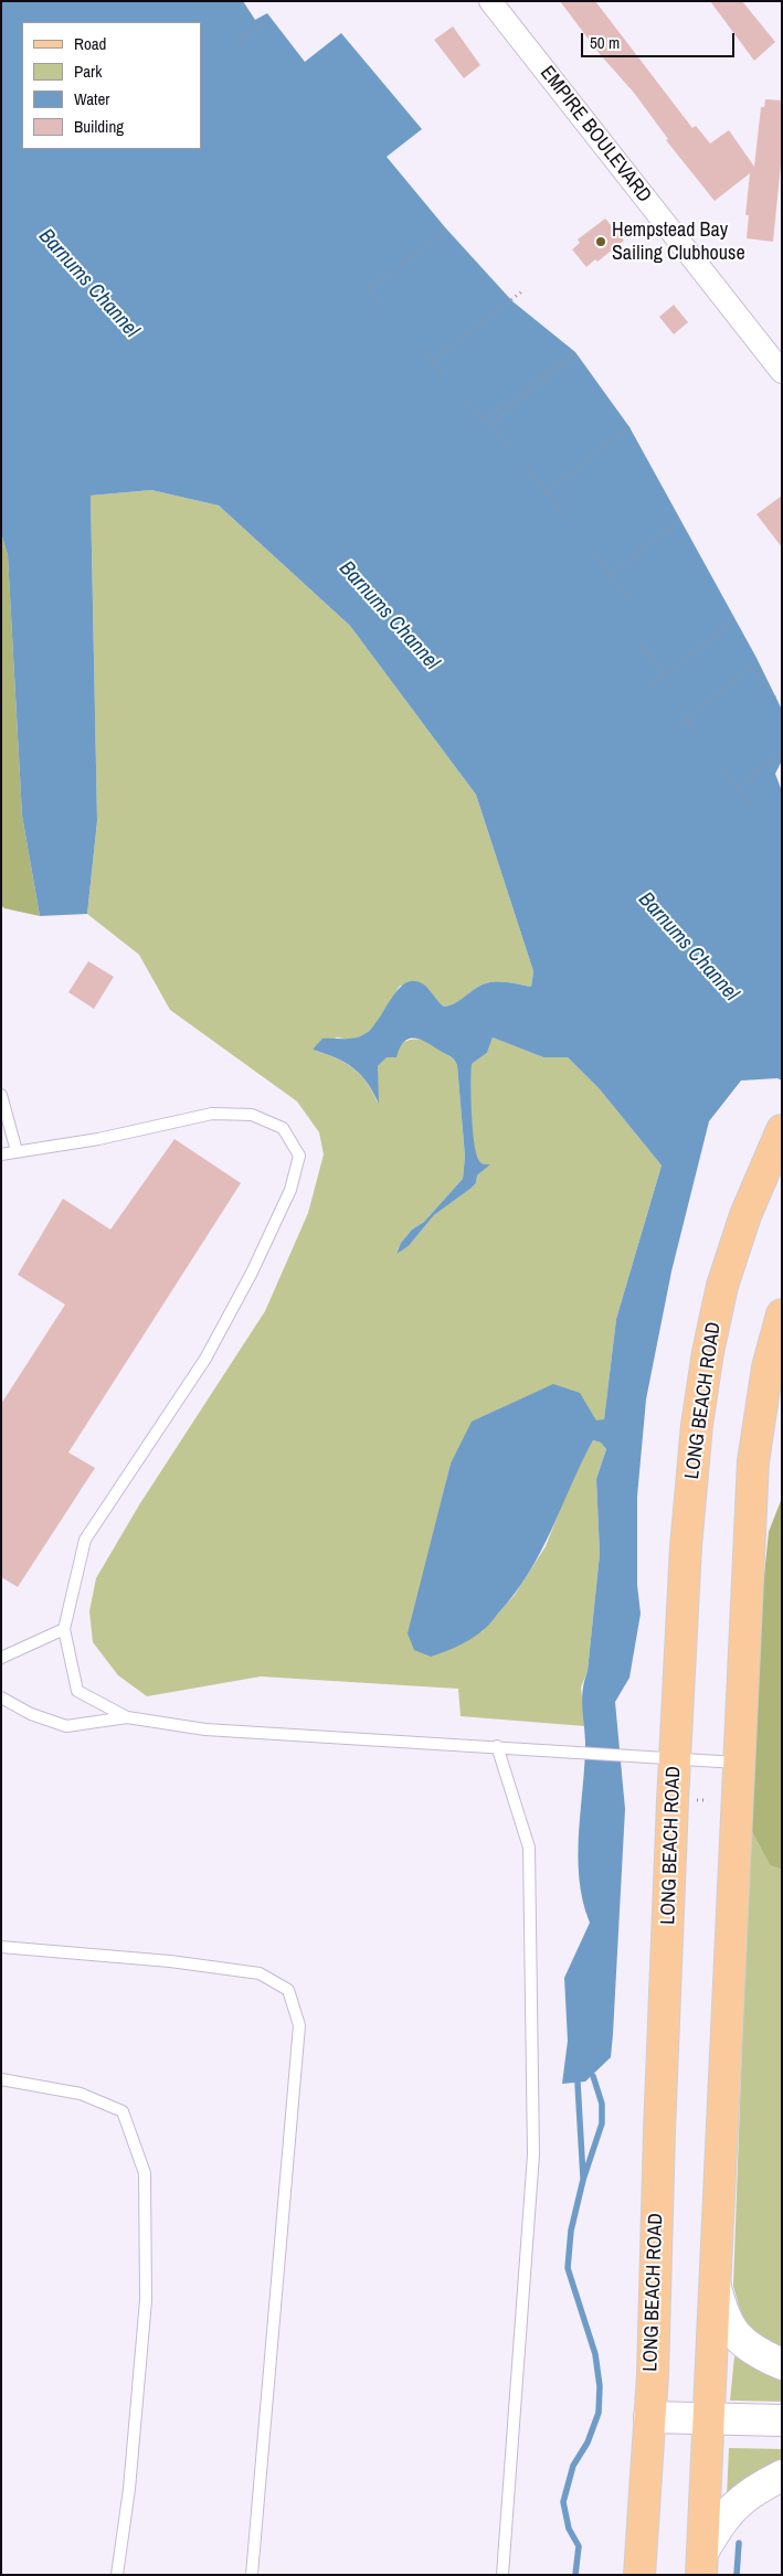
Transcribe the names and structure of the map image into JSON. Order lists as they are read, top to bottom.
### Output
{
  "streets": {
    "main road": ["LONG BEACH ROAD"],
    "street": ["EMPIRE BOULEVARD"]
  },
  "water": ["Barnums Channel"],
  "places": ["Hempstead Bay Sailing Clubhouse"],
  "legend": [
    "Road",
    "Park",
    "Water",
    "Building"
  ],
  "scale_bar": "50 m"
}
